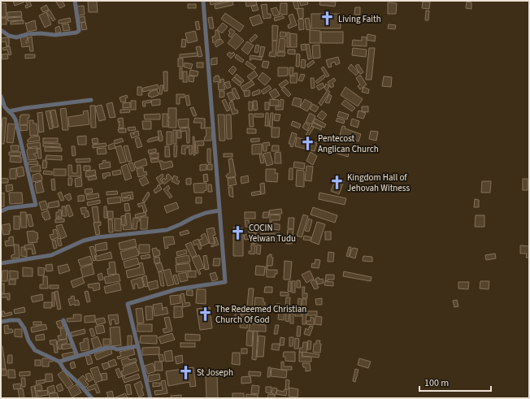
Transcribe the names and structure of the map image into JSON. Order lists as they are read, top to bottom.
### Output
{
  "places": {
    "church": [
      "Living Faith",
      "Pentecost Anglican Church",
      "Kingdom Hall of Jehovah Witness",
      "COCIN Yelwan Tudu",
      "The Redeemed Christian Church Of God",
      "St Joseph"
    ]
  },
  "scale_bar": "100 m"
}
